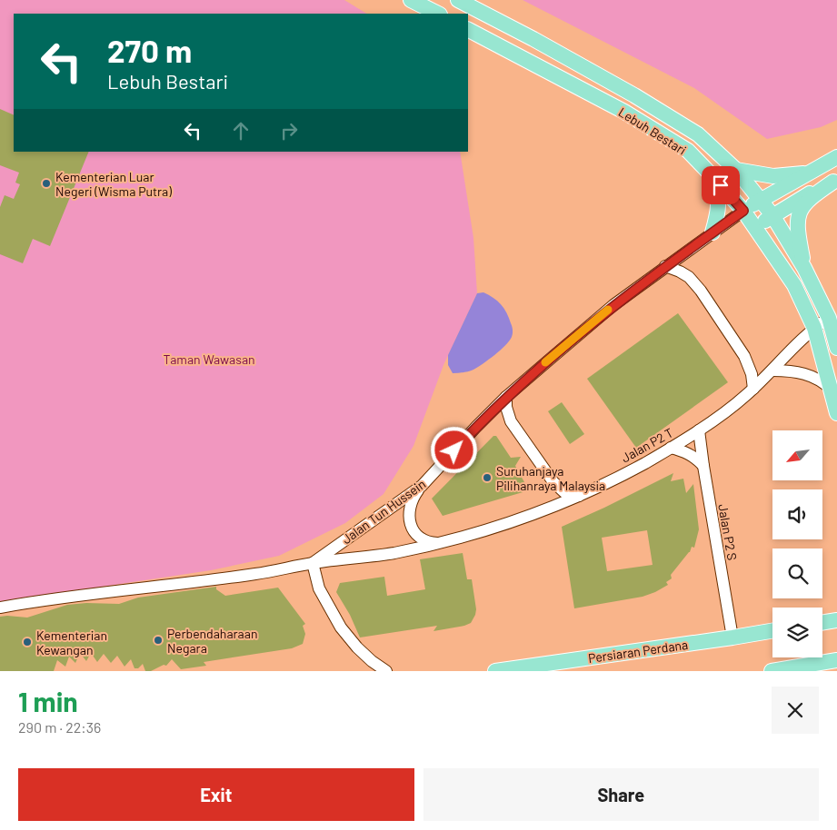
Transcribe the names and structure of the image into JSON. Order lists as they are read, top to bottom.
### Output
{
  "streets": {
    "main road": ["Lebuh Bestari", "Jalan Tun Hussein", "Persiaran Perdana"],
    "street": ["Jalan P2 T", "Jalan P2 S"]
  },
  "crossings": [
    ["Lebuh Bestari", "Jalan P2 T"],
    ["Lebuh Bestari", "Jalan Tun Hussein"],
    ["Jalan P2 T", "Jalan Tun Hussein"],
    ["Jalan P2 T", "Jalan P2 S"],
    ["Jalan P2 S", "Persiaran Perdana"]
  ],
  "parks": ["Taman Wawasan"],
  "places": [
    "Kementerian Luar Negeri (Wisma Putra)",
    "Suruhanjaya Pilihanraya Malaysia",
    "Perbendaharaan Negara",
    "Kementerian Kewangan"
  ],
  "north": "bottom left",
  "page": {
    "turn": ["270 m", "Lebuh Bestari"],
    "heading": ["1 min", "290 m · 22:36"],
    "buttons": ["Exit", "Share"]
  }
}
